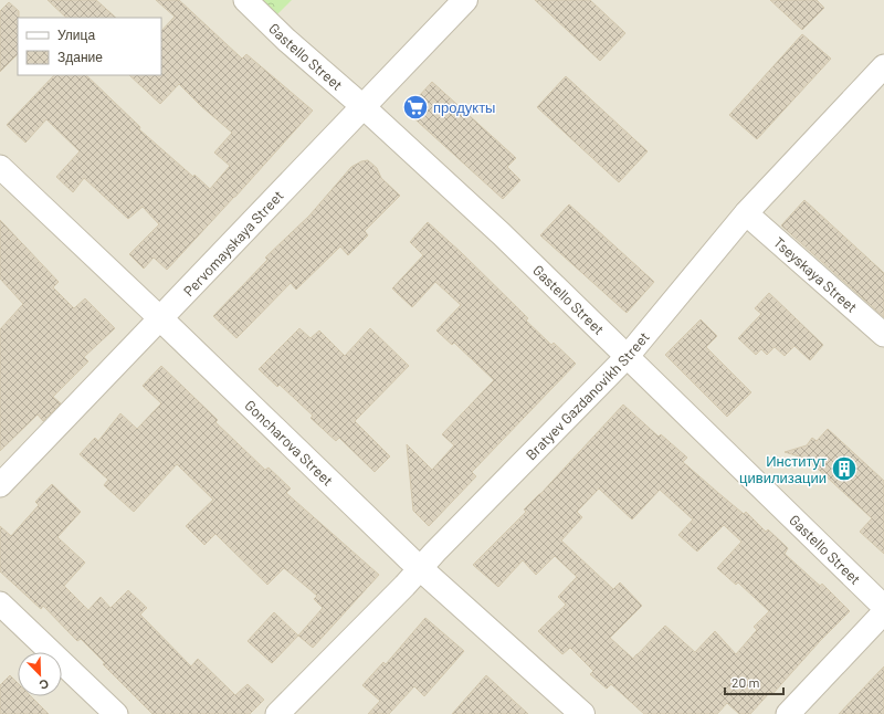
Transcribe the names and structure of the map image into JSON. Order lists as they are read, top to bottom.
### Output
{
  "streets": {
    "street": [
      "Gastello Street",
      "Pervomayskaya Street",
      "Tseyskaya Street",
      "Bratyev Gazdanovikh Street",
      "Goncharova Street"
    ]
  },
  "crossings": [
    ["Gastello Street", "Pervomayskaya Street"],
    ["Gastello Street", "Bratyev Gazdanovikh Street"],
    ["Pervomayskaya Street", "Goncharova Street"],
    ["Tseyskaya Street", "Bratyev Gazdanovikh Street"],
    ["Bratyev Gazdanovikh Street", "Goncharova Street"]
  ],
  "places": {
    "supermarket": ["продукты"],
    "building": ["Институт цивилизации"]
  },
  "legend": ["Улица", "Здание"],
  "scale_bar": "20 m",
  "north": "bottom right"
}
